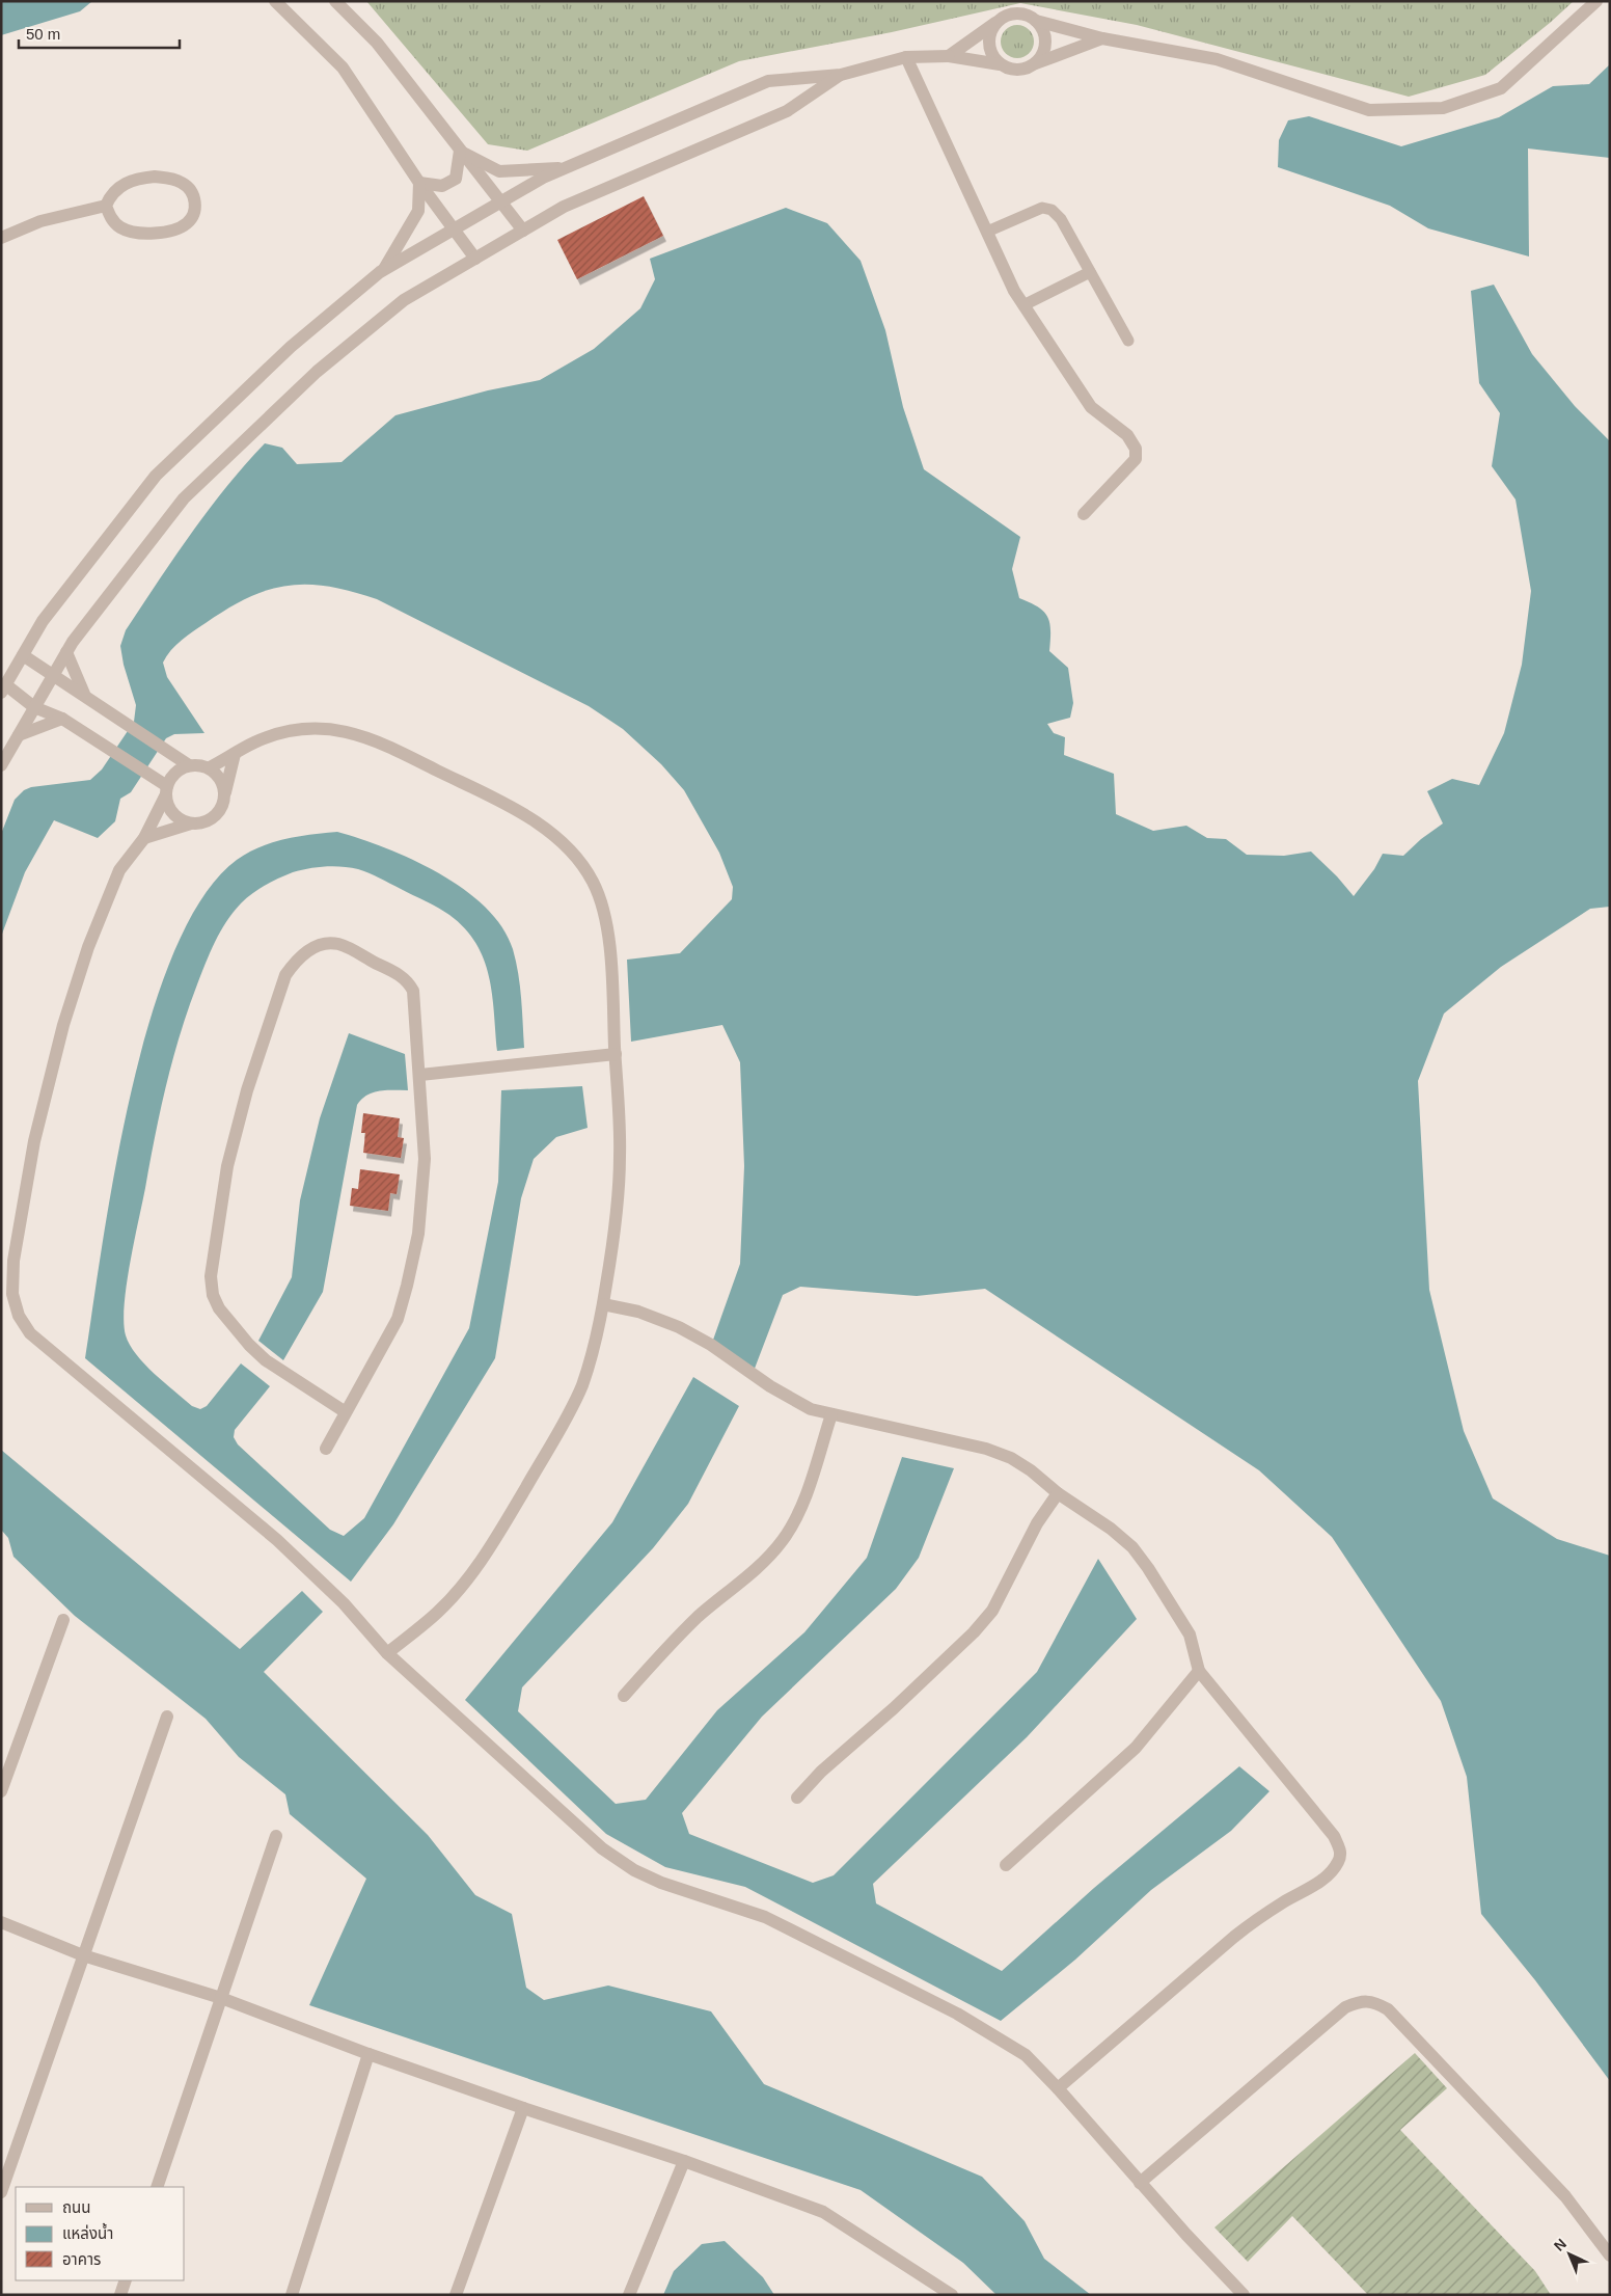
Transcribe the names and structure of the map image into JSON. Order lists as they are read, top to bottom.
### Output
{
  "legend": ["ถนน", "แหล่งน้ำ", "อาคาร"],
  "scale_bar": "50 m",
  "north": "top left"
}
